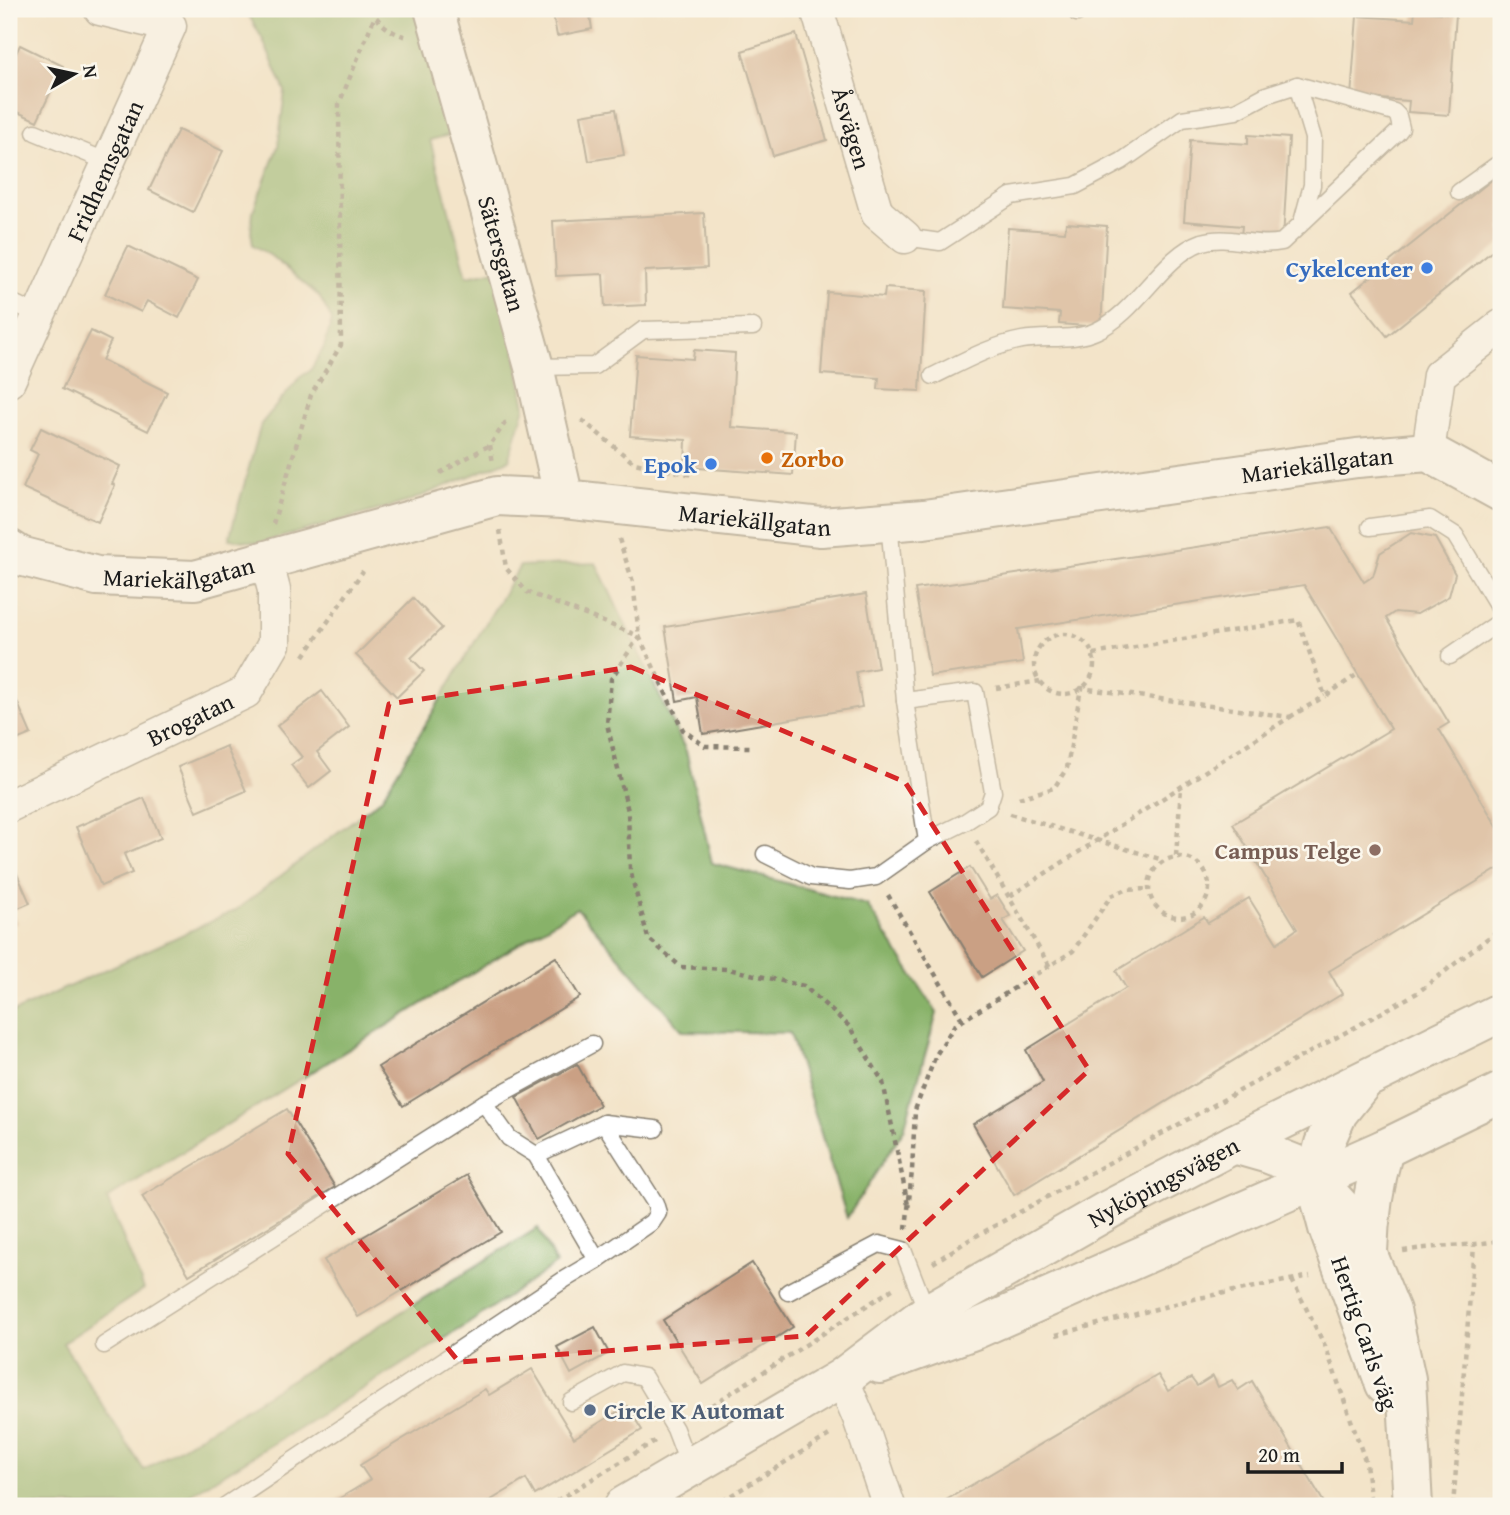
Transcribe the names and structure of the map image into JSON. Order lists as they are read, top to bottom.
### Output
{
  "streets": {
    "main road": [
      "Sätersgatan",
      "Mariekällgatan",
      "Nyköpingsvägen",
      "Hertig Carls väg"
    ],
    "street": ["Åsvägen", "Fridhemsgatan", "Brogatan"]
  },
  "crossings": [
    ["Sätersgatan", "Mariekällgatan"],
    ["Mariekällgatan", "Brogatan"],
    ["Nyköpingsvägen", "Hertig Carls väg"]
  ],
  "places": [
    "Cykelcenter",
    "Zorbo",
    "Epok",
    "Campus Telge",
    "Circle K Automat"
  ],
  "scale_bar": "20 m",
  "north": "right"
}
